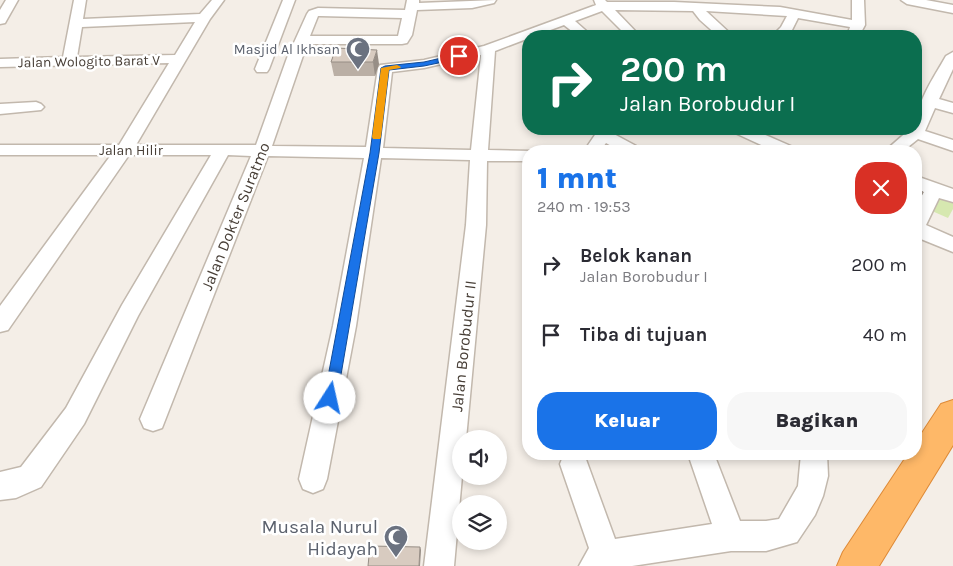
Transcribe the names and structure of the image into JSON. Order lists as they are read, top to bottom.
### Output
{
  "streets": {
    "street": [
      "Jalan Wologito Barat V",
      "Jalan Hilir",
      "Jalan Dokter Suratmo",
      "Jalan Borobudur II"
    ]
  },
  "crossings": [
    ["Jalan Hilir", "Jalan Dokter Suratmo"],
    ["Jalan Hilir", "Jalan Borobudur II"]
  ],
  "places": {
    "mosque": ["Masjid Al Ikhsan", "Musala Nurul Hidayah"]
  },
  "page": {
    "turn": ["200 m", "Jalan Borobudur I"],
    "heading": ["1 mnt", "240 m · 19:53"],
    "list": [
      {
        "name": "Belok kanan",
        "note": "Jalan Borobudur I",
        "value": "200 m"
      },
      {
        "name": "Tiba di tujuan",
        "value": "40 m"
      }
    ],
    "buttons": ["Keluar", "Bagikan"]
  }
}
